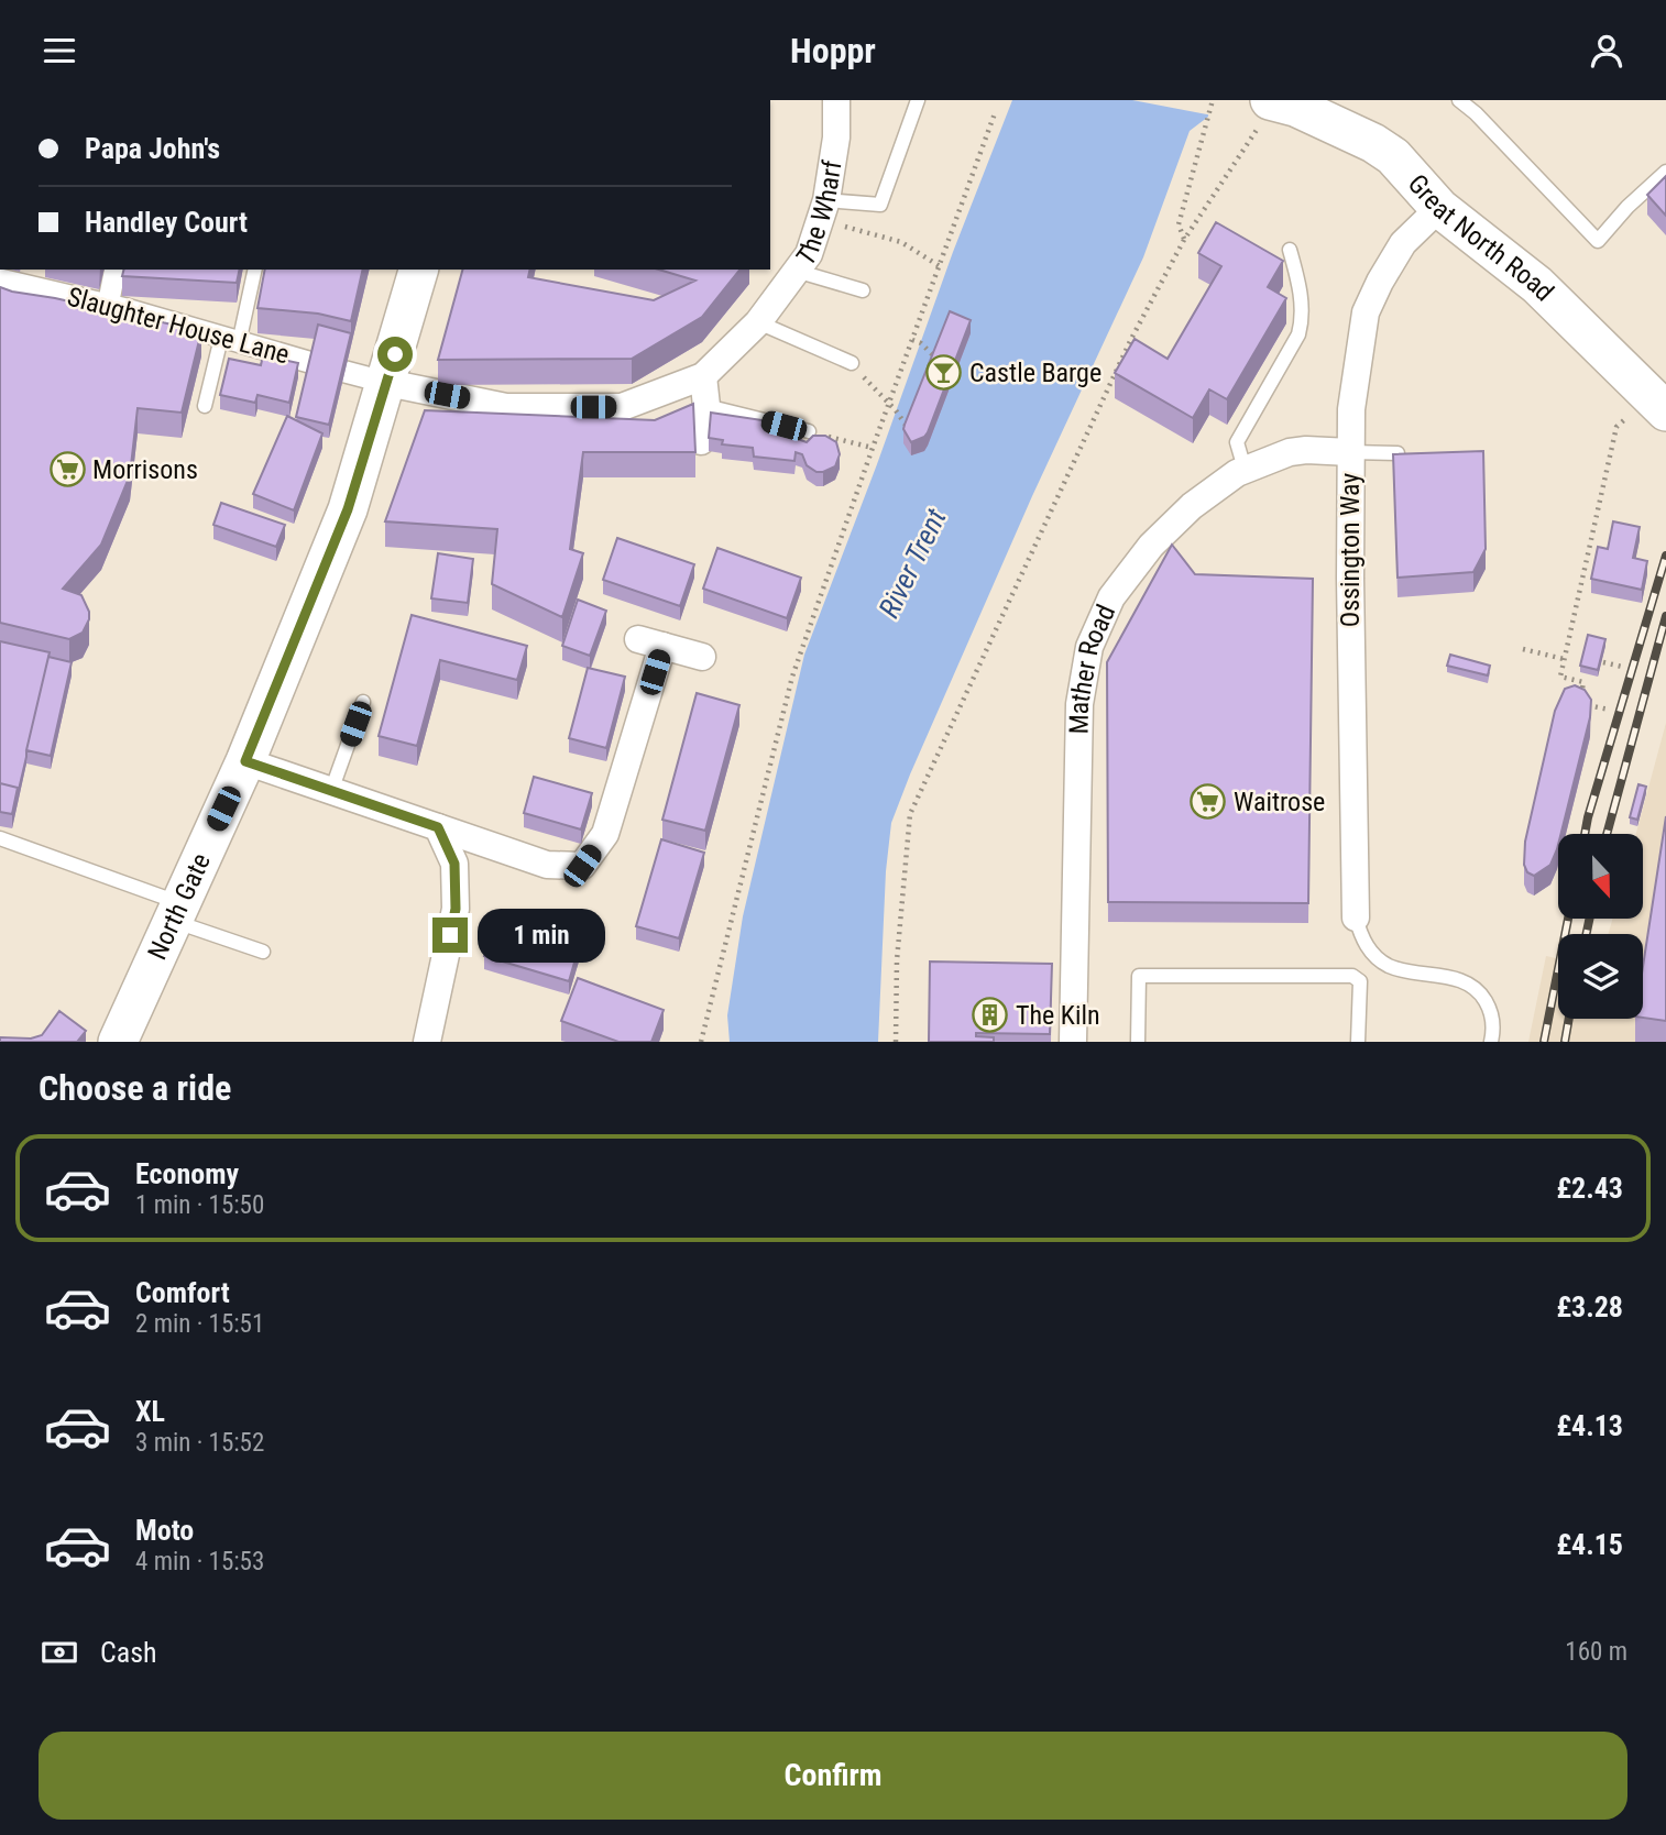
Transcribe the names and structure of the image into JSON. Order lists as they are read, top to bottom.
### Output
{
  "streets": {
    "main road": ["Great North Road", "North Gate"],
    "street": [
      "The Wharf",
      "Slaughter House Lane",
      "Ossington Way",
      "Mather Road"
    ]
  },
  "crossings": [
    ["The Wharf", "North Gate"],
    ["Great North Road", "Ossington Way"],
    ["Ossington Way", "Mather Road"]
  ],
  "water": ["River Trent"],
  "places": {
    "bar": ["Castle Barge"],
    "supermarket": ["Morrisons", "Waitrose"],
    "building": ["The Kiln"]
  },
  "north": "bottom",
  "page": {
    "header": "Hoppr",
    "banner": ["Papa John's", "Handley Court"],
    "bubble": "1 min",
    "heading": "Choose a ride",
    "list": [
      {
        "name": "Economy",
        "note": "1 min · 15:50",
        "value": "£2.43"
      },
      {
        "name": "Comfort",
        "note": "2 min · 15:51",
        "value": "£3.28"
      },
      {
        "name": "XL",
        "note": "3 min · 15:52",
        "value": "£4.13"
      },
      {
        "name": "Moto",
        "note": "4 min · 15:53",
        "value": "£4.15"
      }
    ],
    "pay": ["Cash", "160 m"],
    "buttons": "Confirm"
  }
}
